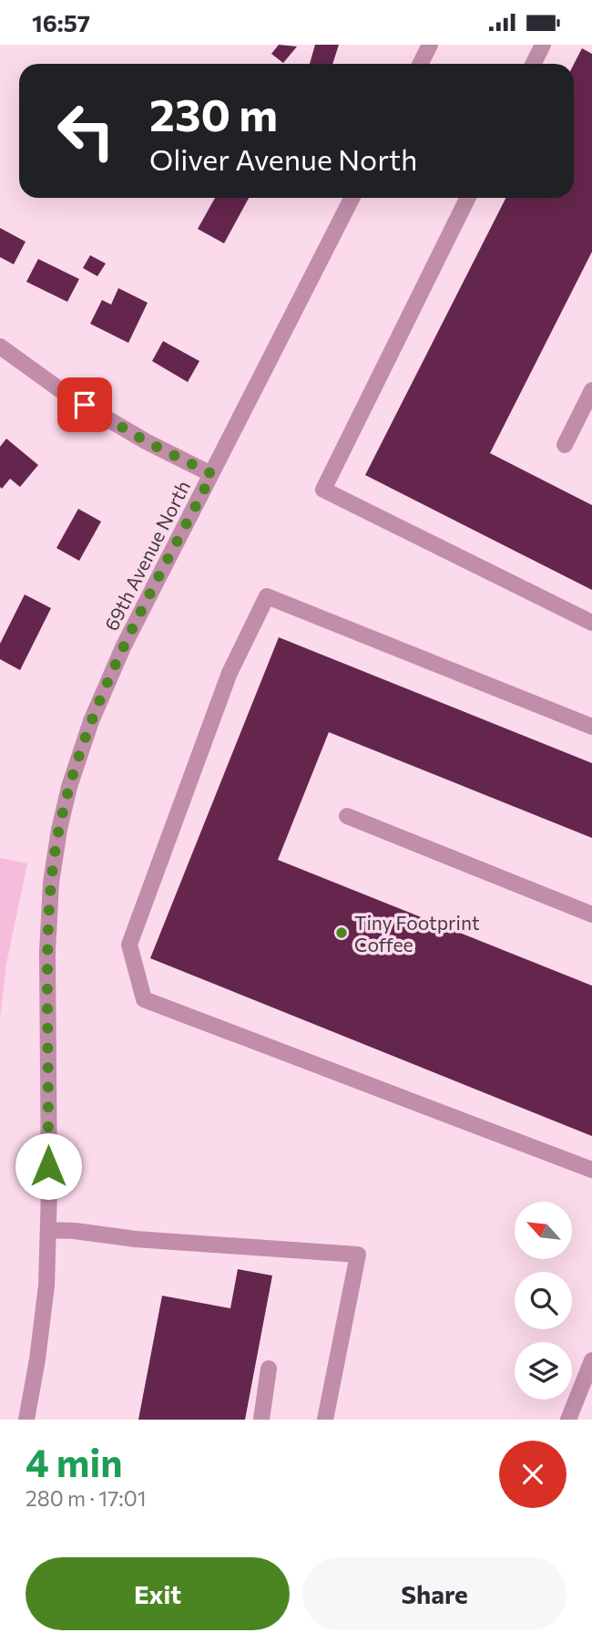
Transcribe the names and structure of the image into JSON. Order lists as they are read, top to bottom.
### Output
{
  "streets": {
    "street": ["69th Avenue North"]
  },
  "places": ["Tiny Footprint Coffee"],
  "north": "top left",
  "page": {
    "status": "16:57",
    "turn": ["230 m", "Oliver Avenue North"],
    "heading": ["4 min", "280 m · 17:01"],
    "buttons": ["Exit", "Share"]
  }
}
